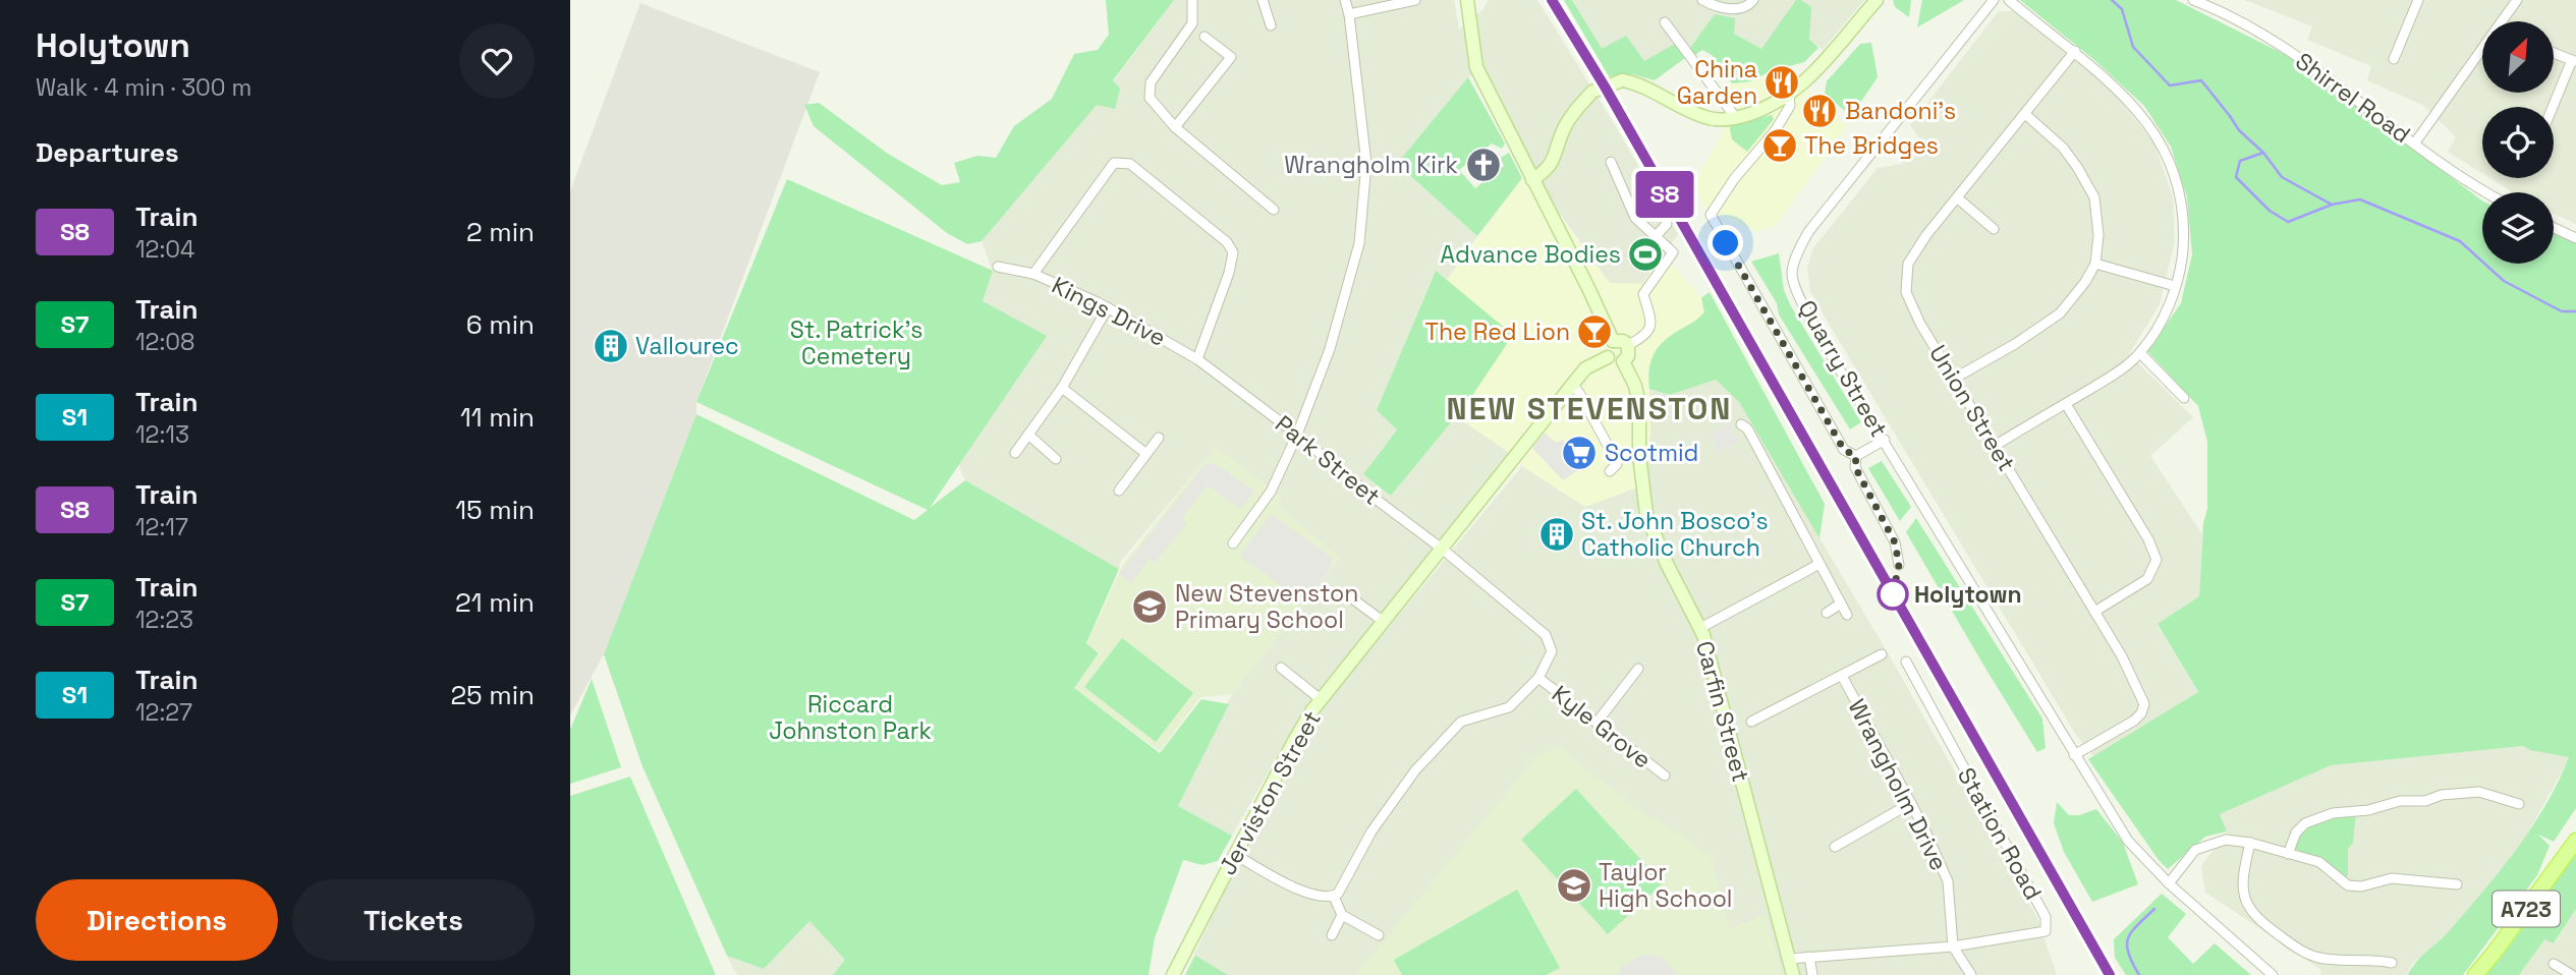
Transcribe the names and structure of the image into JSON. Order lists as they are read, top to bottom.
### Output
{
  "streets": {
    "main road": ["Carfin Street", "Jerviston Street", "A723"],
    "street": [
      "Shirrel Road",
      "Kings Drive",
      "Quarry Street",
      "Union Street",
      "Park Street",
      "Kyle Grove",
      "Wrangholm Drive",
      "Station Road"
    ]
  },
  "crossings": [
    ["Kings Drive", "Park Street"],
    ["Quarry Street", "Union Street"],
    ["Park Street", "Kyle Grove"],
    ["Park Street", "Jerviston Street"],
    ["Carfin Street", "Jerviston Street"],
    ["Carfin Street", "Station Road"],
    ["Wrangholm Drive", "Station Road"]
  ],
  "districts": ["NEW STEVENSTON"],
  "parks": ["St. Patrick's Cemetery", "Riccard Johnston Park"],
  "places": {
    "restaurant": ["China Garden", "Bandoni's"],
    "bar": ["The Bridges", "The Red Lion"],
    "church": ["Wrangholm Kirk"],
    "sports": ["Advance Bodies"],
    "building": ["Vallourec", "St. John Bosco's Catholic Church"],
    "supermarket": ["Scotmid"],
    "other": ["Holytown"],
    "school or university": ["New Stevenston Primary School", "Taylor High School"]
  },
  "north": "top right",
  "page": {
    "heading": [
      ["Holytown", "Walk · 4 min · 300 m"],
      "Departures"
    ],
    "on_map": "S8",
    "list": [
      {
        "mark": "S8",
        "name": "Train",
        "note": "12:04",
        "value": "2 min"
      },
      {
        "mark": "S7",
        "name": "Train",
        "note": "12:08",
        "value": "6 min"
      },
      {
        "mark": "S1",
        "name": "Train",
        "note": "12:13",
        "value": "11 min"
      },
      {
        "mark": "S8",
        "name": "Train",
        "note": "12:17",
        "value": "15 min"
      },
      {
        "mark": "S7",
        "name": "Train",
        "note": "12:23",
        "value": "21 min"
      },
      {
        "mark": "S1",
        "name": "Train",
        "note": "12:27",
        "value": "25 min"
      }
    ],
    "buttons": ["Directions", "Tickets"]
  }
}
